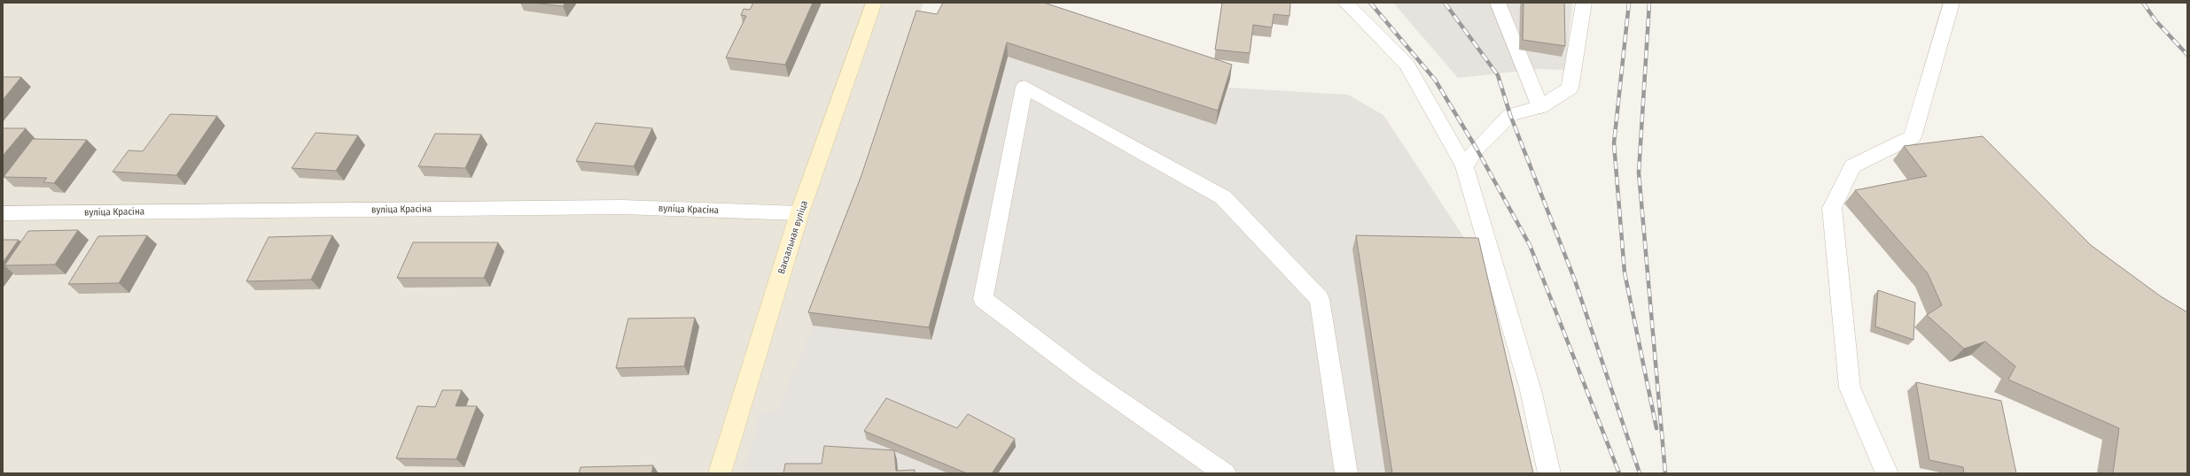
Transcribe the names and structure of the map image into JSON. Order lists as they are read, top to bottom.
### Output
{
  "streets": {
    "main road": ["Вакзальная вуліца"],
    "street": ["вуліца Красіна"]
  },
  "crossings": [
    ["вуліца Красіна", "Вакзальная вуліца"]
  ]
}
